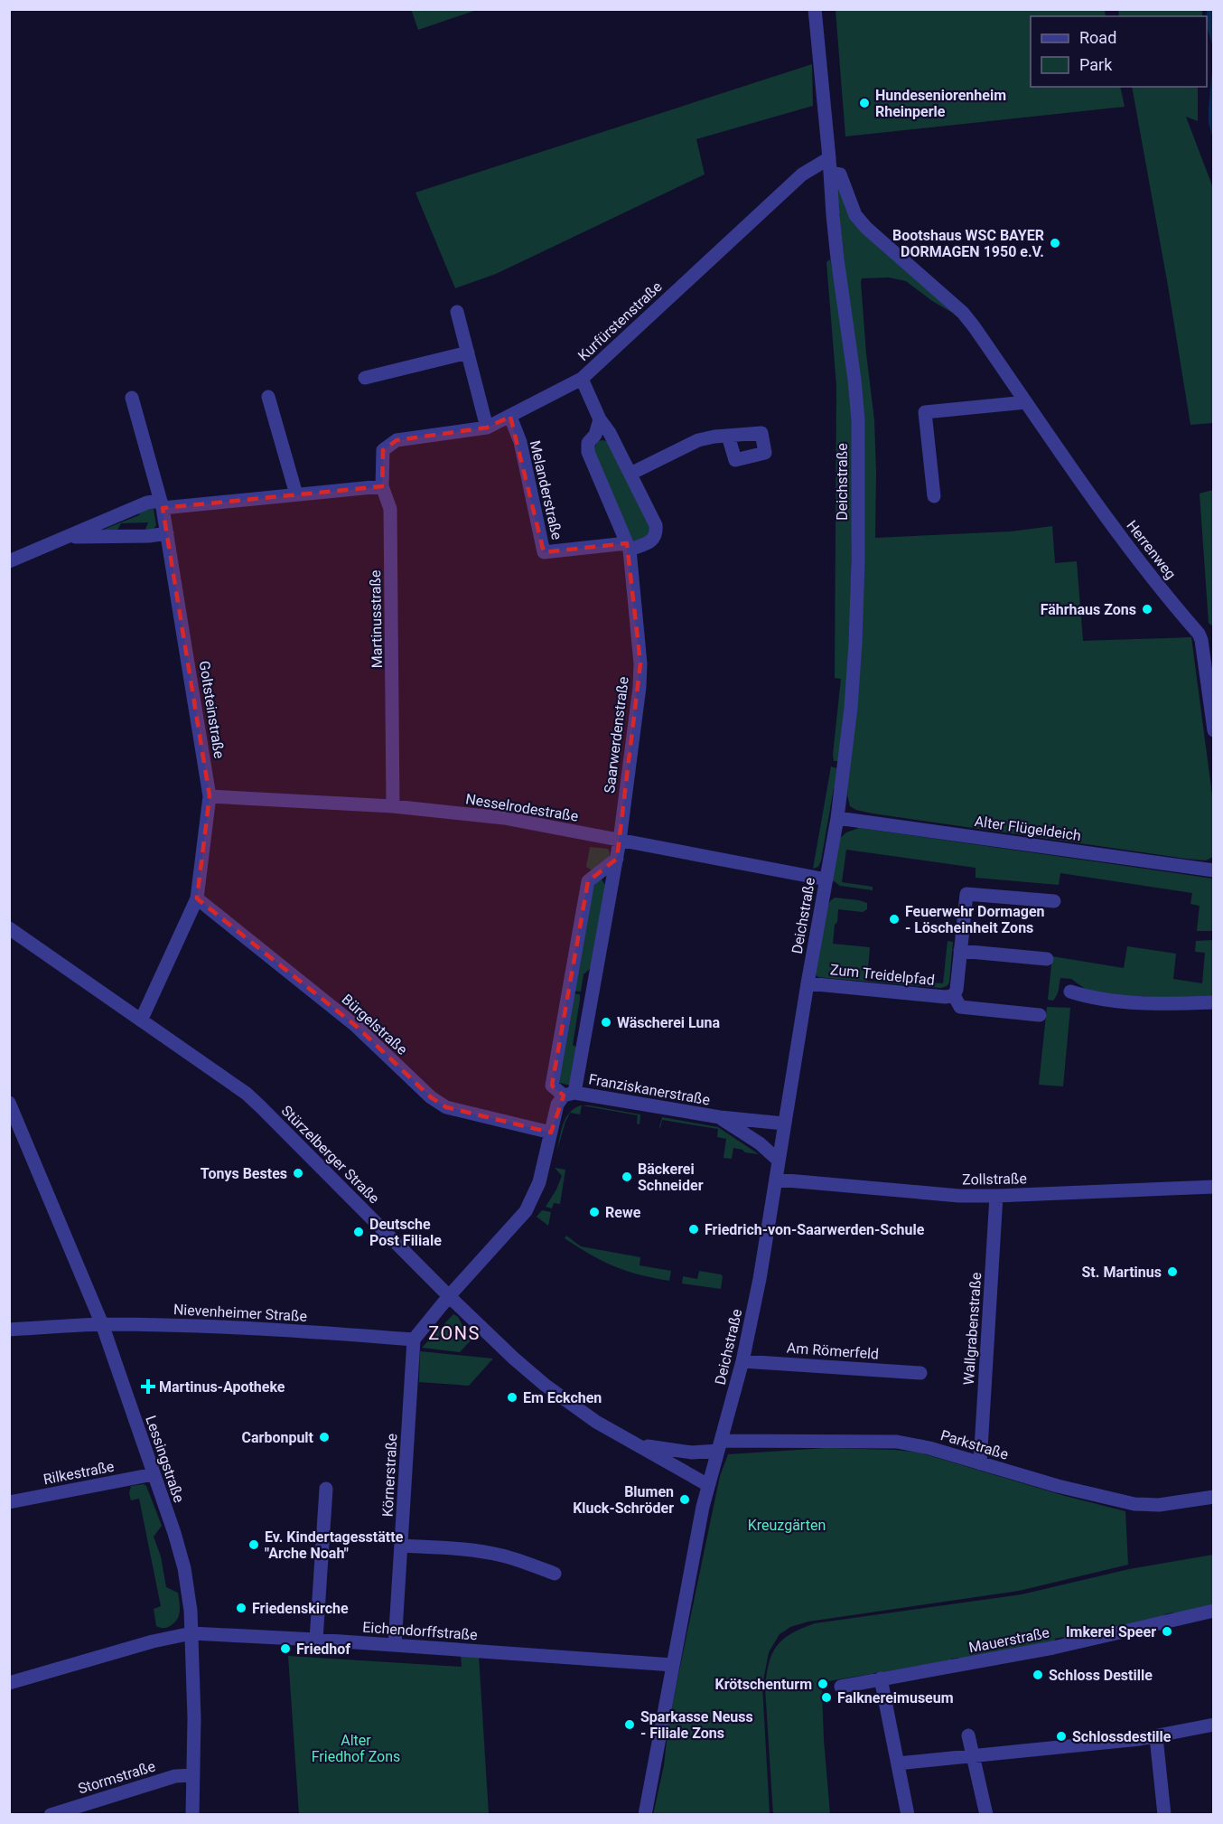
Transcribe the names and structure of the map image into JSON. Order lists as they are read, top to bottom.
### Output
{
  "streets": {
    "street": [
      "Kurfürstenstraße",
      "Deichstraße",
      "Melanderstraße",
      "Herrenweg",
      "Martinusstraße",
      "Goltsteinstraße",
      "Saarwerdenstraße",
      "Nesselrodestraße",
      "Alter Flügeldeich",
      "Zum Treidelpfad",
      "Bürgelstraße",
      "Franziskanerstraße",
      "Stürzelberger Straße",
      "Zollstraße",
      "Nievenheimer Straße",
      "Wallgrabenstraße",
      "Am Römerfeld",
      "Parkstraße",
      "Lessingstraße",
      "Rilkestraße",
      "Körnerstraße",
      "Eichendorffstraße",
      "Mauerstraße",
      "Stormstraße"
    ]
  },
  "crossings": [
    ["Kurfürstenstraße", "Deichstraße"],
    ["Kurfürstenstraße", "Melanderstraße"],
    ["Kurfürstenstraße", "Martinusstraße"],
    ["Deichstraße", "Herrenweg"],
    ["Deichstraße", "Nesselrodestraße"],
    ["Deichstraße", "Alter Flügeldeich"],
    ["Deichstraße", "Zum Treidelpfad"],
    ["Deichstraße", "Franziskanerstraße"],
    ["Deichstraße", "Stürzelberger Straße"],
    ["Deichstraße", "Zollstraße"],
    ["Deichstraße", "Am Römerfeld"],
    ["Deichstraße", "Parkstraße"],
    ["Deichstraße", "Eichendorffstraße"],
    ["Melanderstraße", "Saarwerdenstraße"],
    ["Martinusstraße", "Nesselrodestraße"],
    ["Goltsteinstraße", "Nesselrodestraße"],
    ["Goltsteinstraße", "Bürgelstraße"],
    ["Goltsteinstraße", "Stürzelberger Straße"],
    ["Saarwerdenstraße", "Nesselrodestraße"],
    ["Saarwerdenstraße", "Bürgelstraße"],
    ["Saarwerdenstraße", "Franziskanerstraße"],
    ["Saarwerdenstraße", "Stürzelberger Straße"],
    ["Stürzelberger Straße", "Parkstraße"],
    ["Zollstraße", "Wallgrabenstraße"],
    ["Nievenheimer Straße", "Lessingstraße"],
    ["Nievenheimer Straße", "Körnerstraße"],
    ["Wallgrabenstraße", "Parkstraße"],
    ["Lessingstraße", "Rilkestraße"],
    ["Lessingstraße", "Eichendorffstraße"],
    ["Lessingstraße", "Stormstraße"],
    ["Körnerstraße", "Eichendorffstraße"]
  ],
  "districts": ["ZONS"],
  "parks": ["Kreuzgärten", "Alter Friedhof Zons"],
  "places": {
    "other": [
      "Hundeseniorenheim Rheinperle",
      "Bootshaus WSC BAYER DORMAGEN 1950 e.V.",
      "Fährhaus Zons",
      "Feuerwehr Dormagen - Löscheinheit Zons",
      "Wäscherei Luna",
      "Tonys Bestes",
      "Bäckerei Schneider",
      "Rewe",
      "Friedrich-von-Saarwerden-Schule",
      "Deutsche Post Filiale",
      "St. Martinus",
      "Em Eckchen",
      "Carbonpult",
      "Blumen Kluck-Schröder",
      "Ev. Kindertagesstätte \"Arche Noah\"",
      "Friedenskirche",
      "Imkerei Speer",
      "Friedhof",
      "Schloss Destille",
      "Krötschenturm",
      "Falknereimuseum",
      "Sparkasse Neuss - Filiale Zons",
      "Schlossdestille"
    ],
    "health": ["Martinus-Apotheke"]
  },
  "legend": ["Road", "Park"]
}
